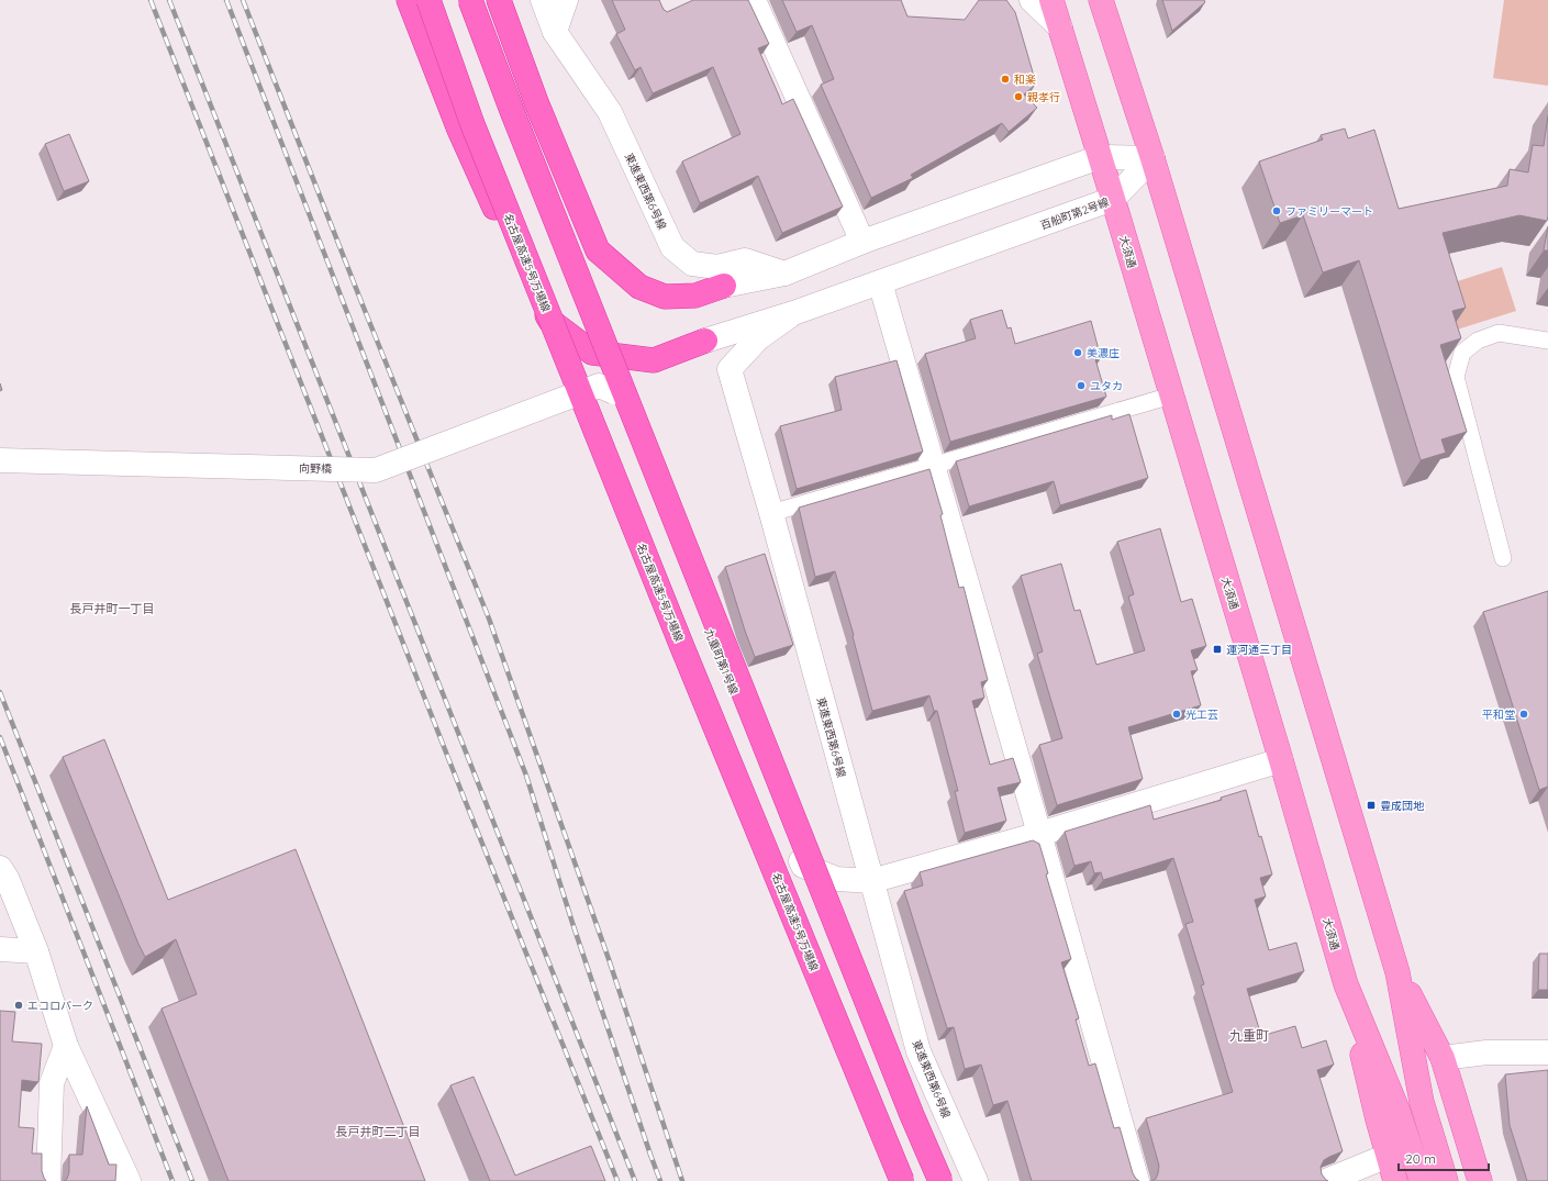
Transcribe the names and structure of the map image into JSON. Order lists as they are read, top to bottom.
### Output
{
  "streets": {
    "highway": ["名古屋高速5号万場線"],
    "main road": ["大須通"],
    "street": [
      "東進東西第6号線",
      "百船町第2号線",
      "向野橋",
      "九重町第1号線"
    ]
  },
  "crossings": [
    ["東進東西第6号線", "百船町第2号線"],
    ["東進東西第6号線", "九重町第1号線"],
    ["百船町第2号線", "大須通"],
    ["大須通", "九重町第1号線"],
    ["向野橋", "九重町第1号線"]
  ],
  "districts": ["長戸井町一丁目", "九重町", "長戸井町二丁目"],
  "places": {
    "other": [
      "和楽",
      "親孝行",
      "ファミリーマート",
      "美濃庄",
      "ユタカ",
      "光工芸",
      "平和堂",
      "エコロパーク"
    ],
    "transit": ["運河通三丁目", "豊成団地"]
  },
  "scale_bar": "20 m"
}
